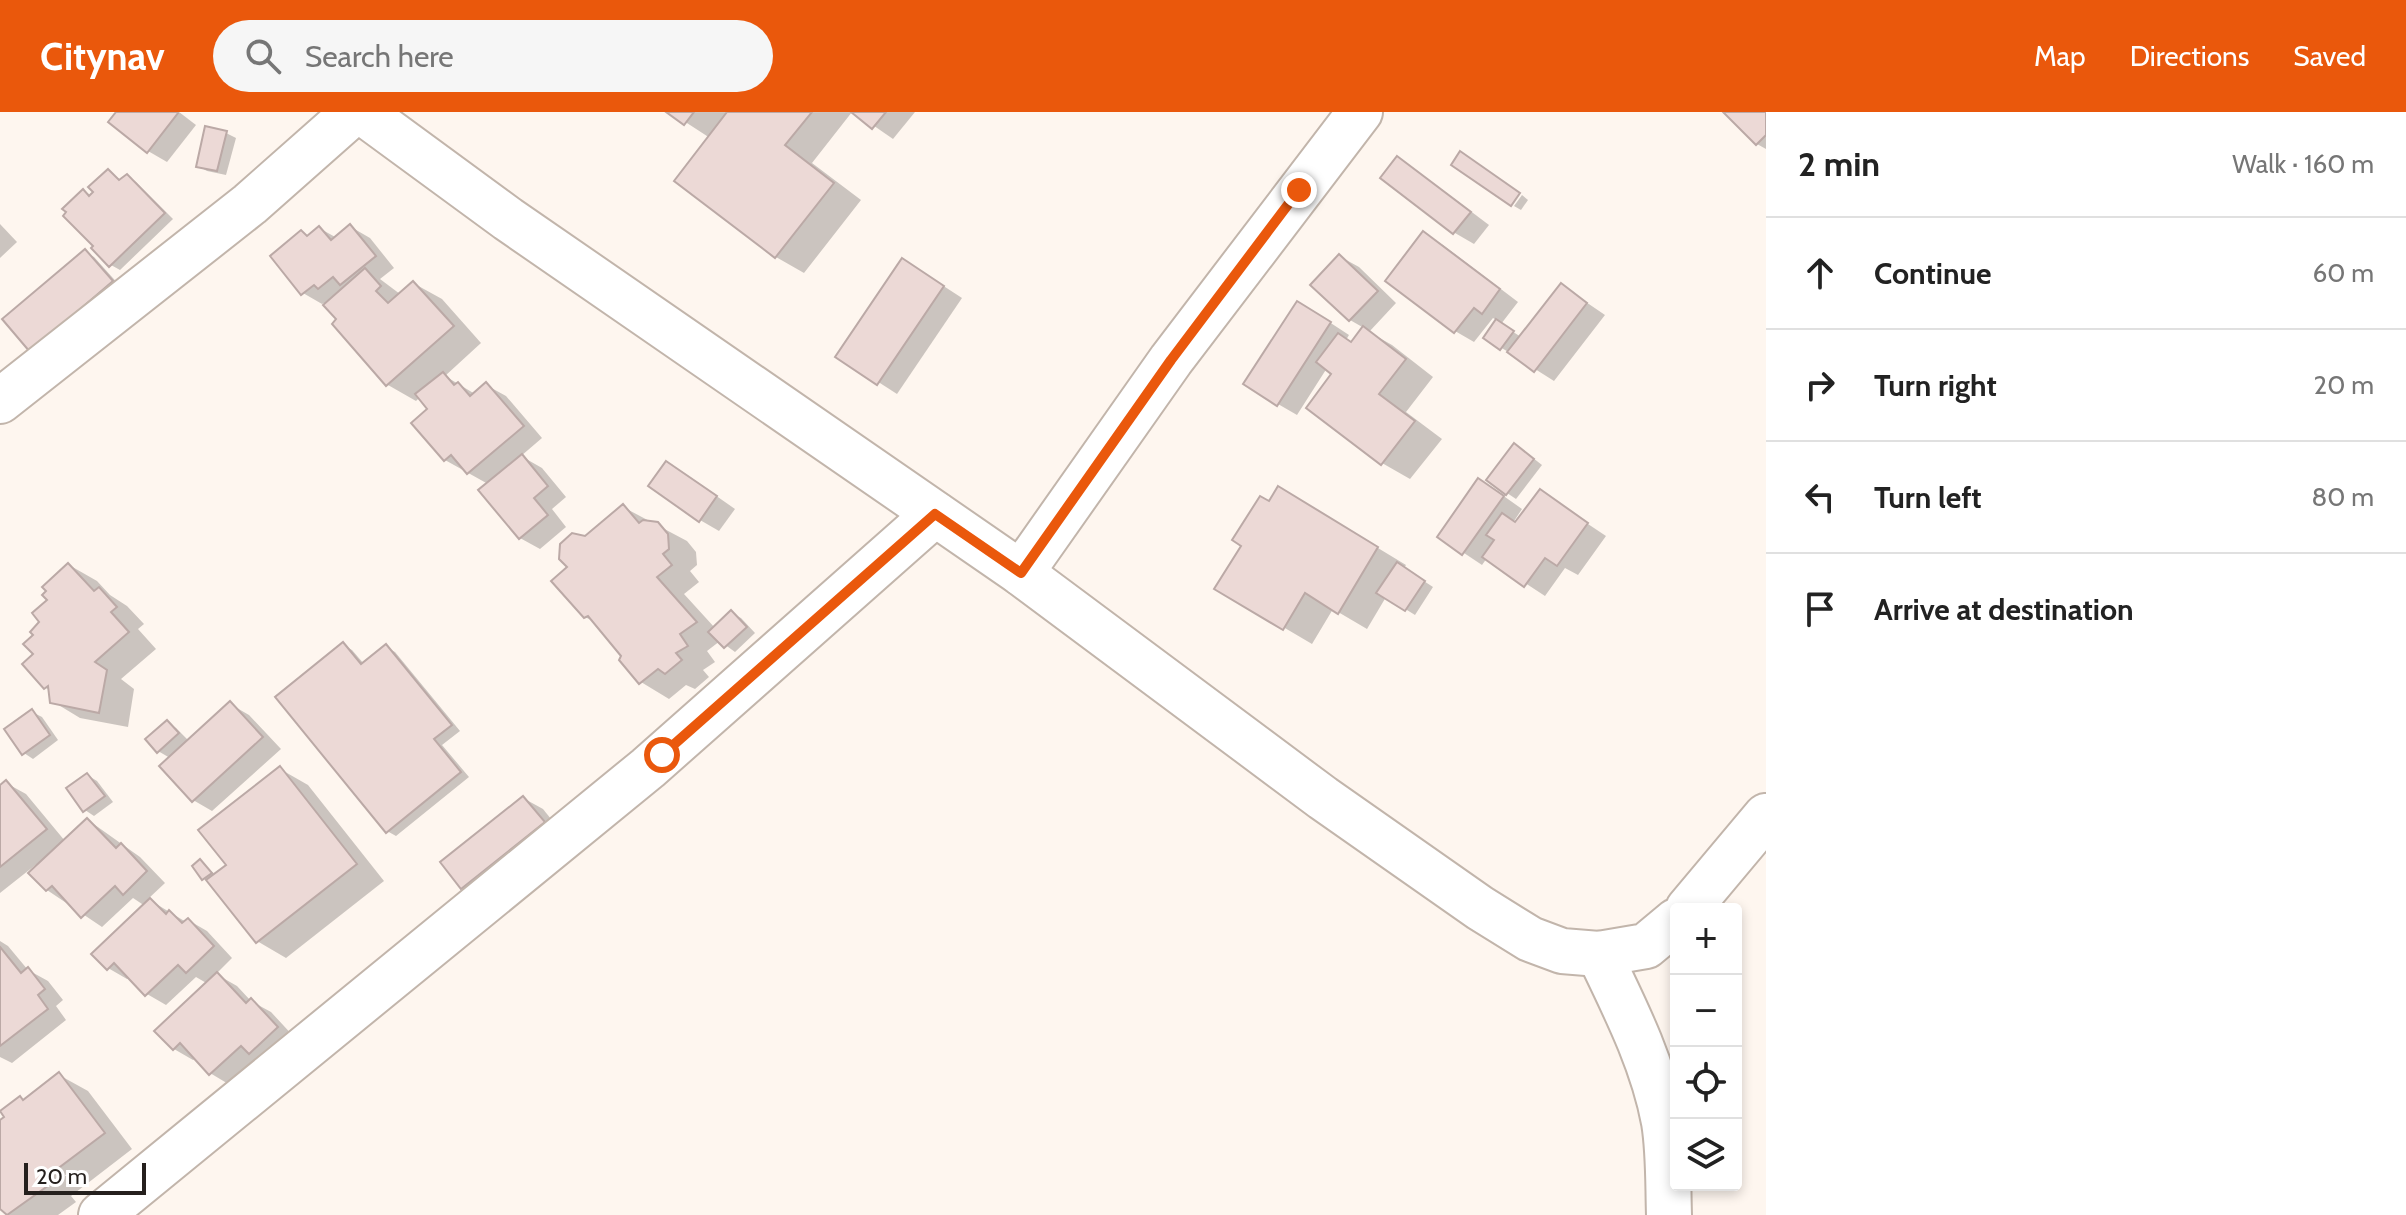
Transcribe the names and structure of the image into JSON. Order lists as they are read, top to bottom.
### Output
{
  "scale_bar": "20 m",
  "page": {
    "header": "Citynav",
    "search": "Search here",
    "nav": ["Map", "Directions", "Saved"],
    "heading": ["2 min", "Walk · 160 m"],
    "list": [
      ["Continue", "60 m"],
      ["Turn right", "20 m"],
      ["Turn left", "80 m"],
      "Arrive at destination"
    ],
    "map_buttons": ["+", "−"],
    "scale": "20 m"
  }
}
